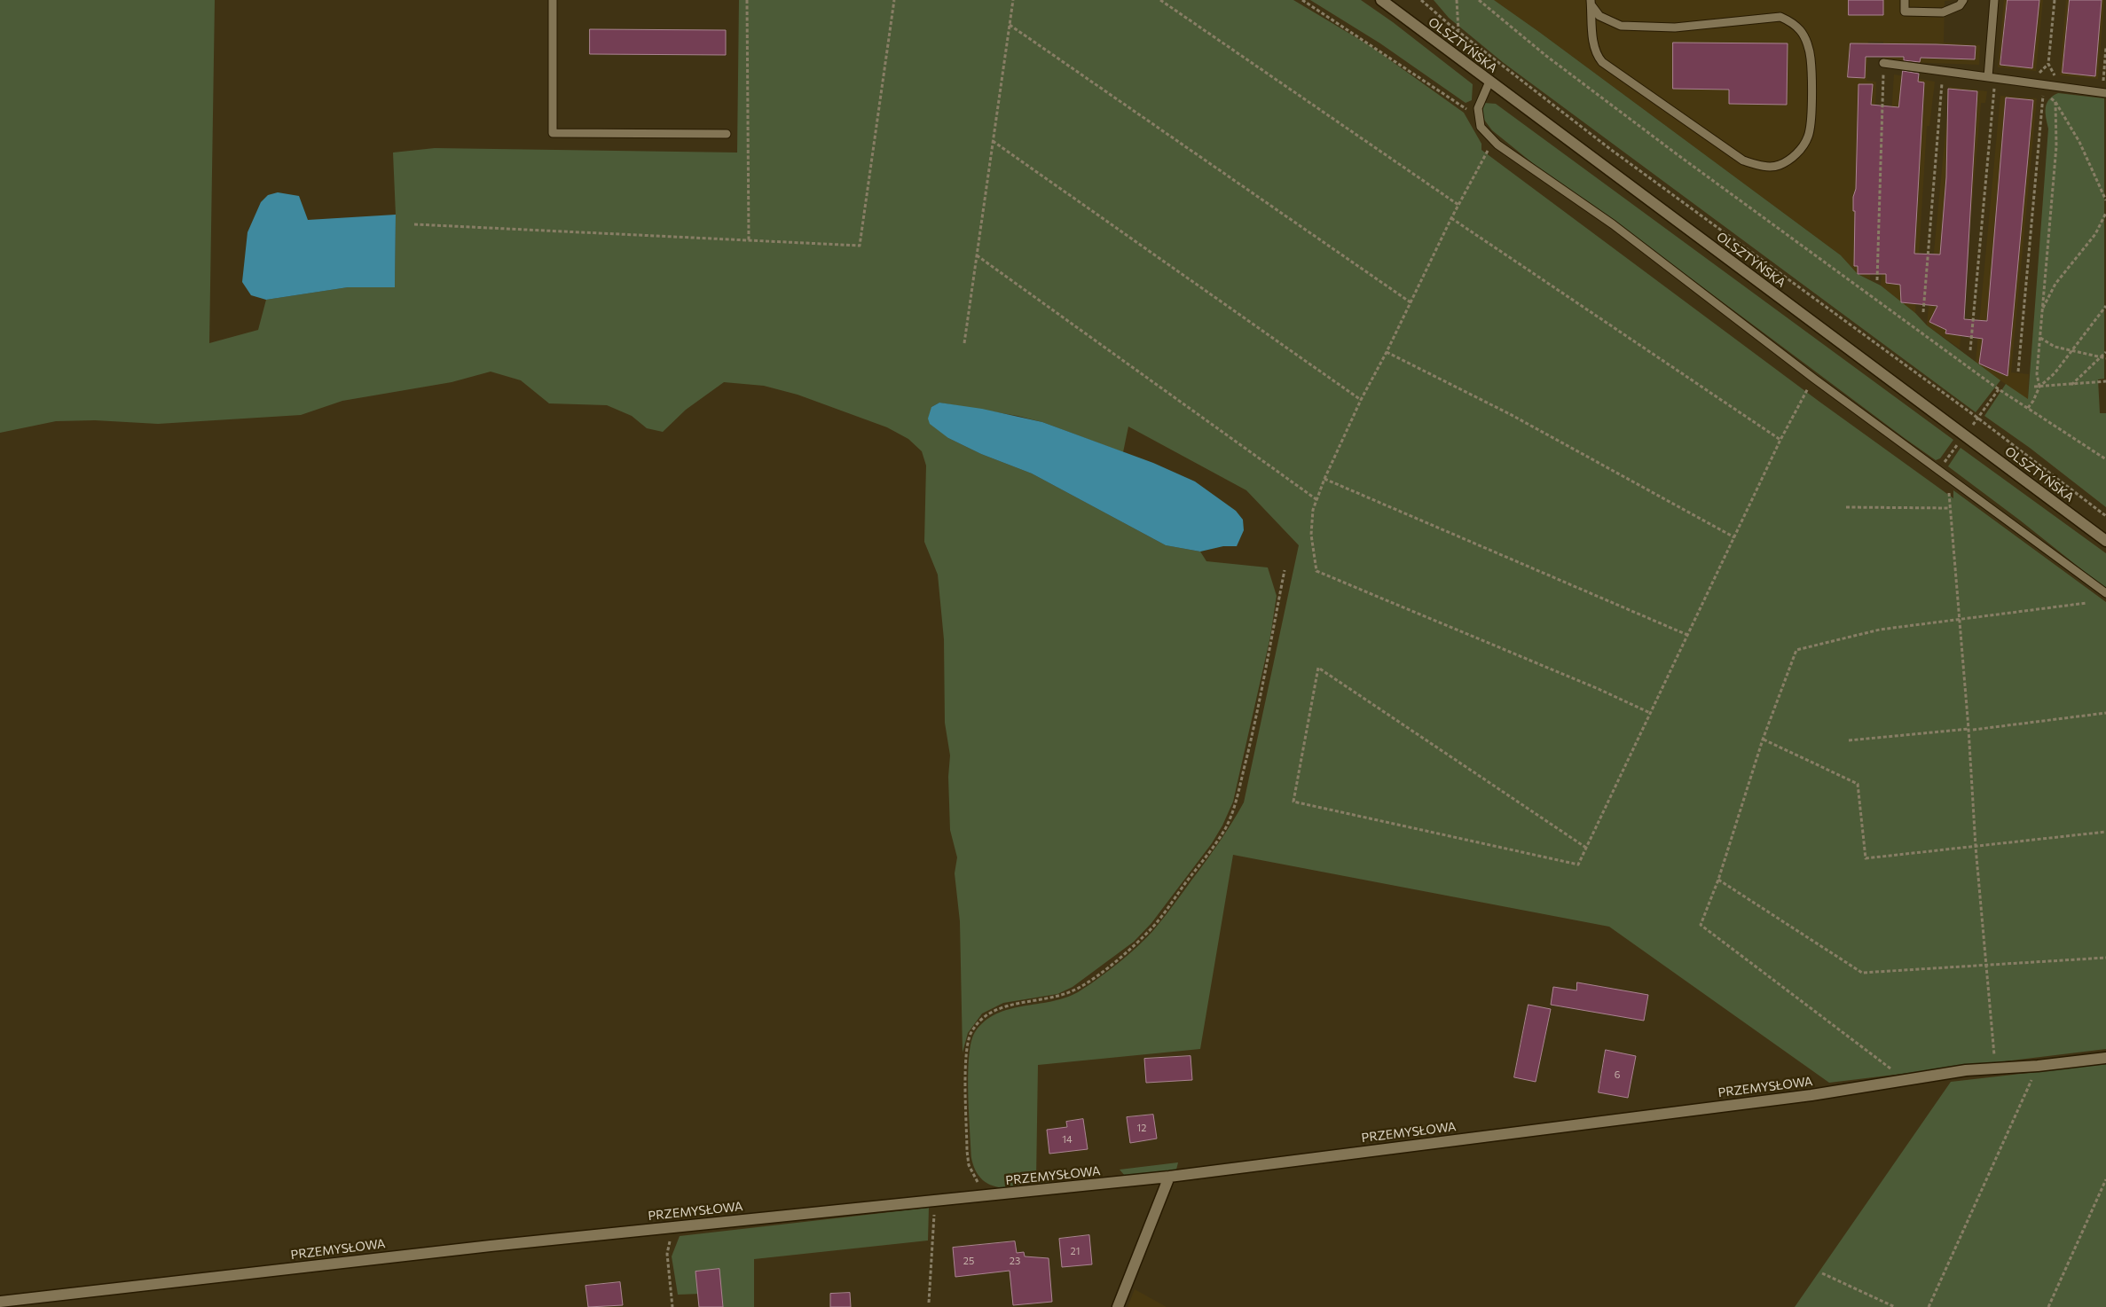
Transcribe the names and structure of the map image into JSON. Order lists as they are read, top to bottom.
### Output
{
  "streets": {
    "street": ["OLSZTYŃSKA", "PRZEMYSŁOWA"]
  },
  "house_numbers": [
    "6",
    "12",
    "14",
    "21",
    "25",
    "23"
  ]
}
